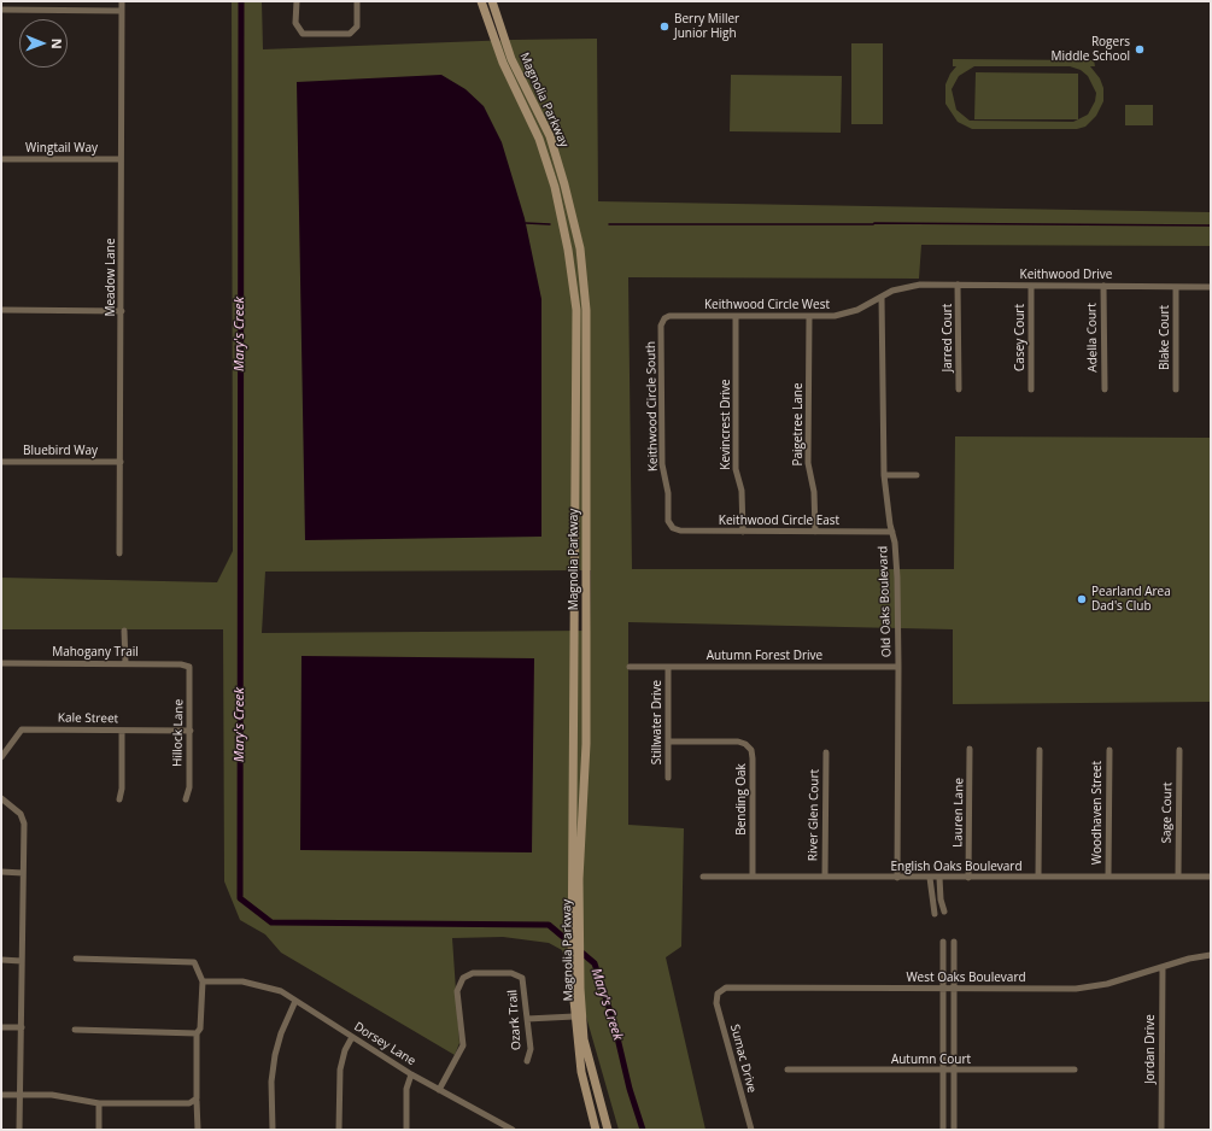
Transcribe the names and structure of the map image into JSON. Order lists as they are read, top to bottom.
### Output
{
  "streets": {
    "street": [
      "Magnolia Parkway",
      "Wingtail Way",
      "Keithwood Drive",
      "Meadow Lane",
      "Keithwood Circle West",
      "Jarred Court",
      "Casey Court",
      "Adella Court",
      "Blake Court",
      "Keithwood Circle South",
      "Kevincrest Drive",
      "Paigetree Lane",
      "Bluebird Way",
      "Keithwood Circle East",
      "Old Oaks Boulevard",
      "Mahogany Trail",
      "Autumn Forest Drive",
      "Kale Street",
      "Stillwater Drive",
      "Hillock Lane",
      "Bending Oak",
      "Lauren Lane",
      "Woodhaven Street",
      "Sage Court",
      "River Glen Court",
      "English Oaks Boulevard",
      "West Oaks Boulevard",
      "Ozark Trail",
      "Dorsey Lane",
      "Jordan Drive",
      "Sumac Drive",
      "Autumn Court"
    ]
  },
  "crossings": [
    ["Wingtail Way", "Meadow Lane"],
    ["Keithwood Drive", "Keithwood Circle West"],
    ["Keithwood Drive", "Jarred Court"],
    ["Keithwood Drive", "Casey Court"],
    ["Keithwood Drive", "Adella Court"],
    ["Keithwood Drive", "Blake Court"],
    ["Meadow Lane", "Bluebird Way"],
    ["Keithwood Circle West", "Keithwood Circle South"],
    ["Keithwood Circle West", "Kevincrest Drive"],
    ["Keithwood Circle West", "Paigetree Lane"],
    ["Keithwood Circle West", "Old Oaks Boulevard"],
    ["Keithwood Circle South", "Keithwood Circle East"],
    ["Kevincrest Drive", "Keithwood Circle East"],
    ["Paigetree Lane", "Keithwood Circle East"],
    ["Keithwood Circle East", "Old Oaks Boulevard"],
    ["Old Oaks Boulevard", "Autumn Forest Drive"],
    ["Old Oaks Boulevard", "English Oaks Boulevard"],
    ["Mahogany Trail", "Hillock Lane"],
    ["Autumn Forest Drive", "Stillwater Drive"],
    ["Kale Street", "Hillock Lane"],
    ["Stillwater Drive", "Bending Oak"],
    ["Bending Oak", "English Oaks Boulevard"],
    ["Lauren Lane", "English Oaks Boulevard"],
    ["Woodhaven Street", "English Oaks Boulevard"],
    ["Sage Court", "English Oaks Boulevard"],
    ["River Glen Court", "English Oaks Boulevard"],
    ["West Oaks Boulevard", "Jordan Drive"],
    ["West Oaks Boulevard", "Sumac Drive"],
    ["Ozark Trail", "Dorsey Lane"]
  ],
  "water": ["Mary's Creek"],
  "places": ["Berry Miller Junior High", "Rogers Middle School", "Pearland Area Dad's Club"],
  "north": "right"
}
